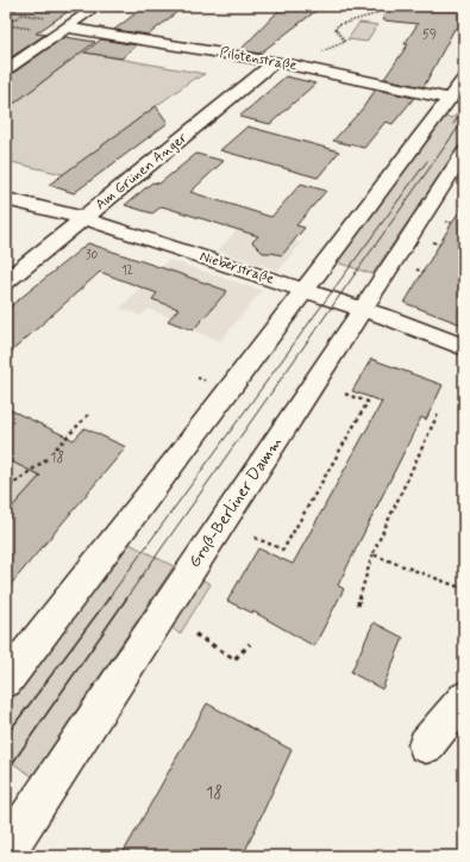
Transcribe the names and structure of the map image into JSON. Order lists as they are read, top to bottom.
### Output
{
  "streets": {
    "street": [
      "Pilotenstraße",
      "Am Grünen Anger",
      "Nieberstraße",
      "Groß-Berliner Damm"
    ]
  },
  "crossings": [
    ["Pilotenstraße", "Am Grünen Anger"],
    ["Am Grünen Anger", "Nieberstraße"],
    ["Nieberstraße", "Groß-Berliner Damm"]
  ],
  "house_numbers": [
    "59",
    "30",
    "12",
    "18",
    "18"
  ]
}
